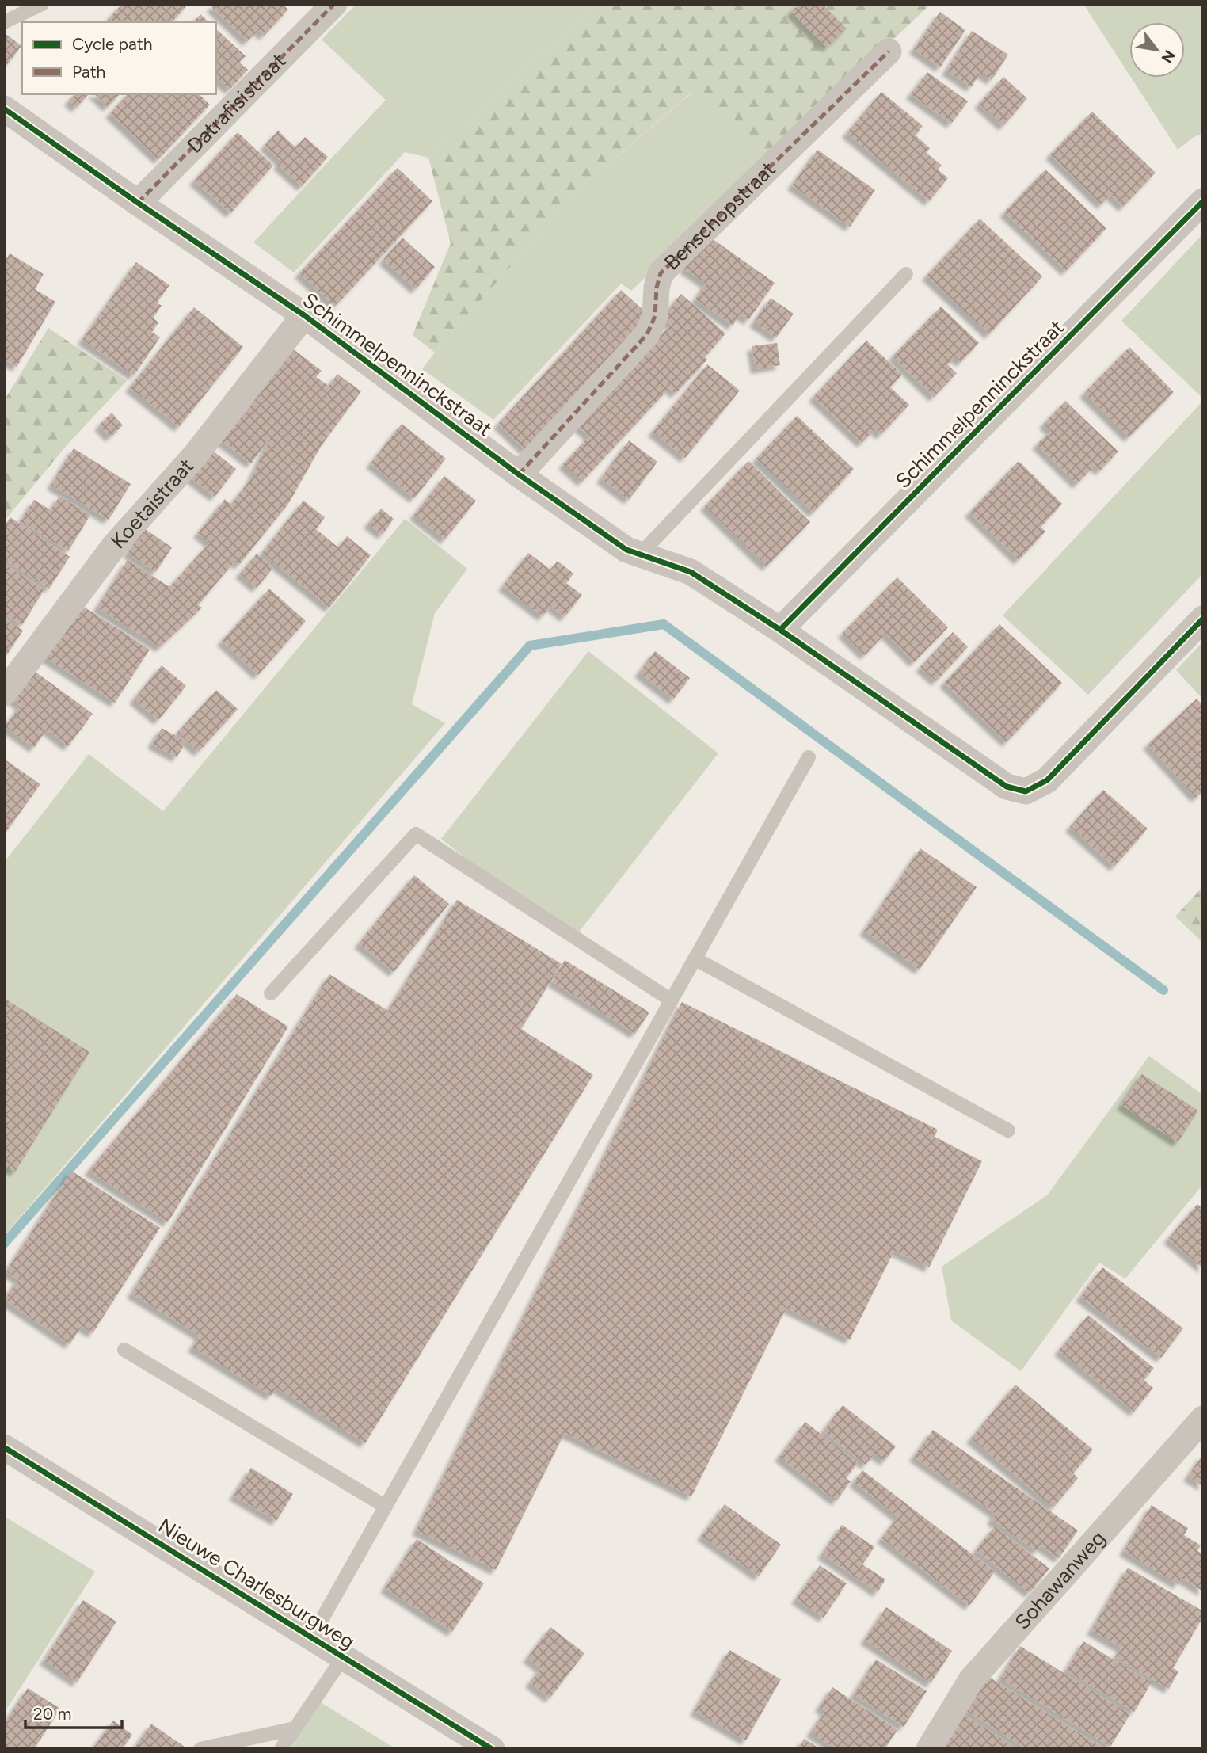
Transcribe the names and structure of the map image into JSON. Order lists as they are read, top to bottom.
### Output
{
  "streets": {
    "street": [
      "Datrafisistraat",
      "Benschopstraat",
      "Schimmelpenninckstraat",
      "Koetaistraat",
      "Sohawanweg",
      "Nieuwe Charlesburgweg"
    ]
  },
  "crossings": [
    ["Datrafisistraat", "Schimmelpenninckstraat"],
    ["Benschopstraat", "Schimmelpenninckstraat"],
    ["Schimmelpenninckstraat", "Koetaistraat"]
  ],
  "legend": ["Cycle path", "Path"],
  "scale_bar": "20 m",
  "north": "bottom right"
}
